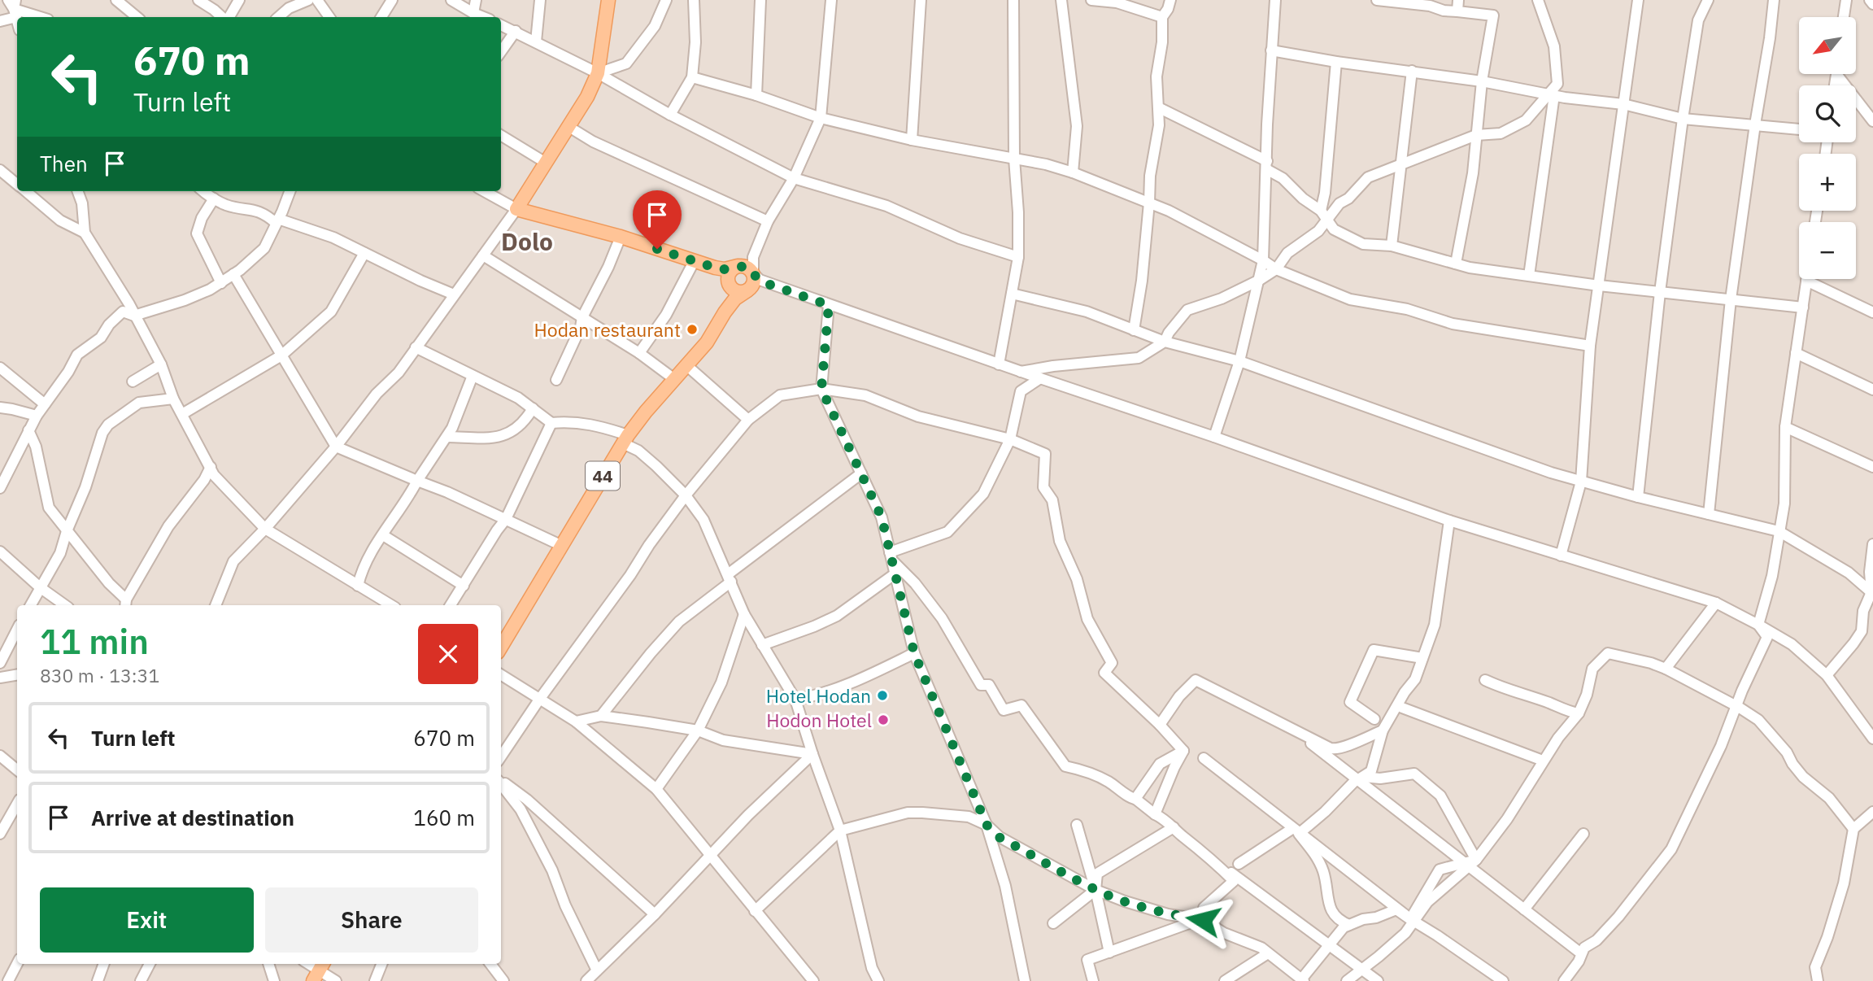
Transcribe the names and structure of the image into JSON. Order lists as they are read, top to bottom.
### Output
{
  "streets": {
    "main road": ["44"]
  },
  "districts": ["Dolo"],
  "places": ["Hodan restaurant", "Hotel Hodan", "Hodon Hotel"],
  "north": "bottom left",
  "page": {
    "map_buttons": ["+", "−"],
    "turn": ["670 m", "Turn left"],
    "then": "Then",
    "heading": ["11 min", "830 m · 13:31"],
    "list": [
      {
        "name": "Turn left",
        "value": "670 m"
      },
      {
        "name": "Arrive at destination",
        "value": "160 m"
      }
    ],
    "buttons": ["Exit", "Share"]
  }
}
